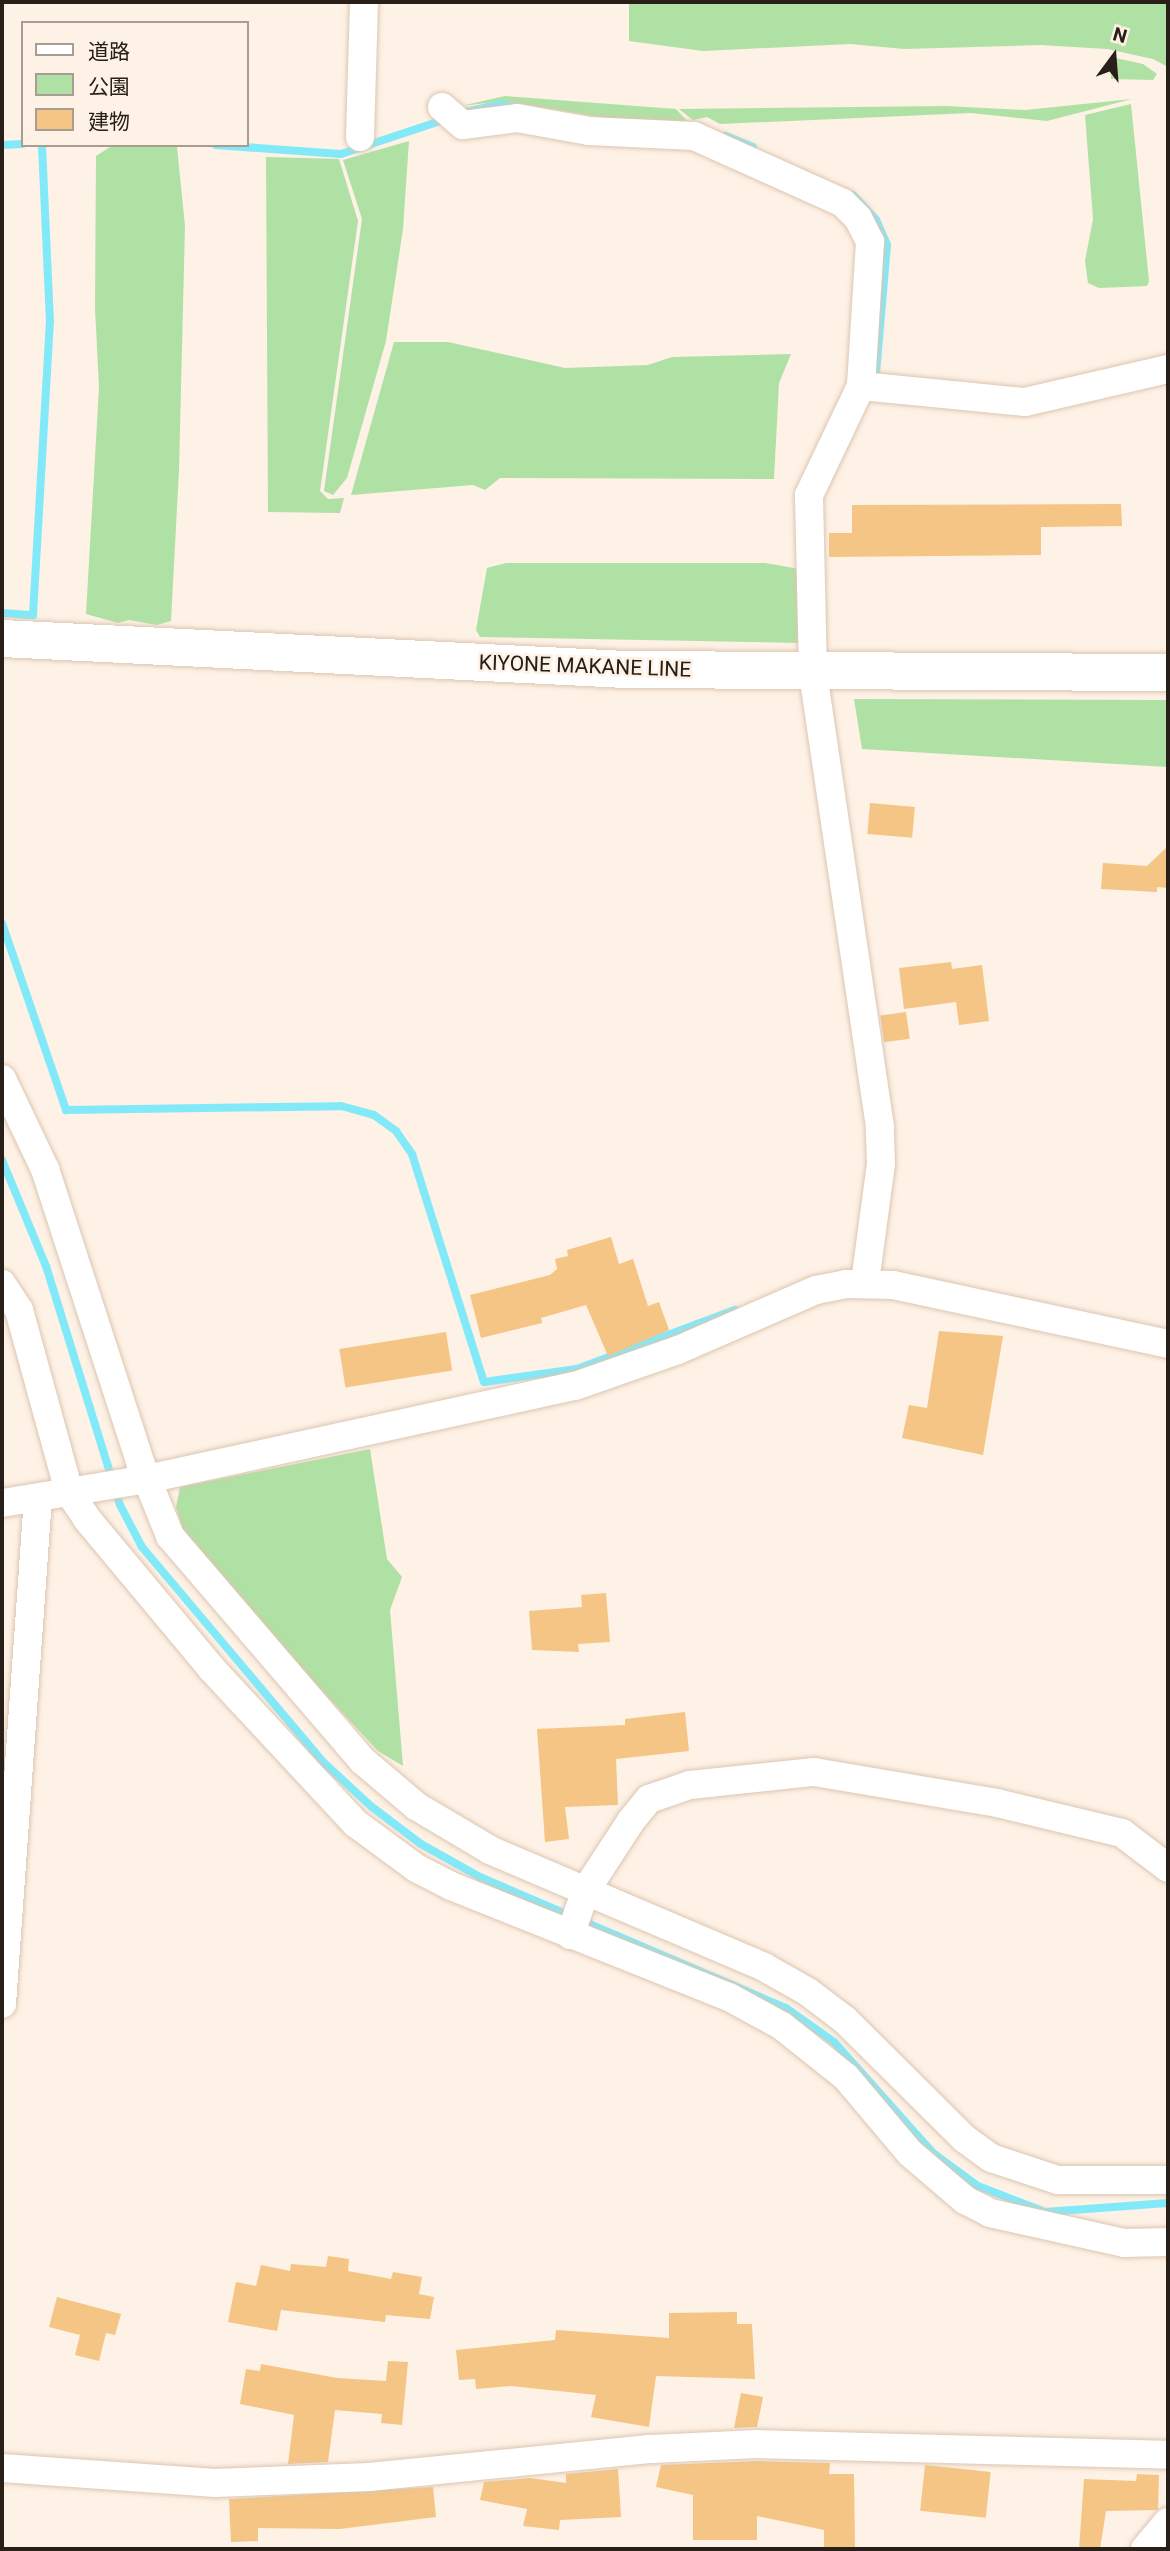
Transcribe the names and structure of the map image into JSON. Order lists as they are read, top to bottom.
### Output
{
  "streets": {
    "main road": ["KIYONE MAKANE LINE"]
  },
  "legend": ["道路", "公園", "建物"],
  "north": "top"
}
